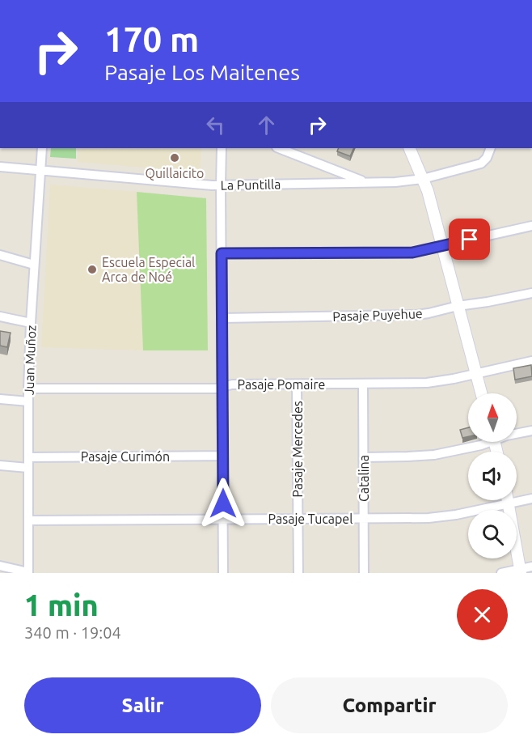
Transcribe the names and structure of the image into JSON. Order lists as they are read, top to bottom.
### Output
{
  "streets": {
    "street": [
      "La Puntilla",
      "Pasaje Puyehue",
      "Juan Muñoz",
      "Pasaje Pomaire",
      "Pasaje Mercedes",
      "Pasaje Curimón",
      "Catalina",
      "Pasaje Tucapel"
    ]
  },
  "crossings": [
    ["La Puntilla", "Juan Muñoz"],
    ["Juan Muñoz", "Pasaje Pomaire"],
    ["Juan Muñoz", "Pasaje Curimón"],
    ["Juan Muñoz", "Pasaje Tucapel"],
    ["Pasaje Pomaire", "Pasaje Mercedes"],
    ["Pasaje Pomaire", "Catalina"],
    ["Pasaje Mercedes", "Pasaje Tucapel"],
    ["Catalina", "Pasaje Tucapel"]
  ],
  "places": ["Quillaicito", "Escuela Especial Arca de Noé"],
  "north": "top",
  "page": {
    "turn": ["170 m", "Pasaje Los Maitenes"],
    "heading": ["1 min", "340 m · 19:04"],
    "buttons": ["Salir", "Compartir"]
  }
}
